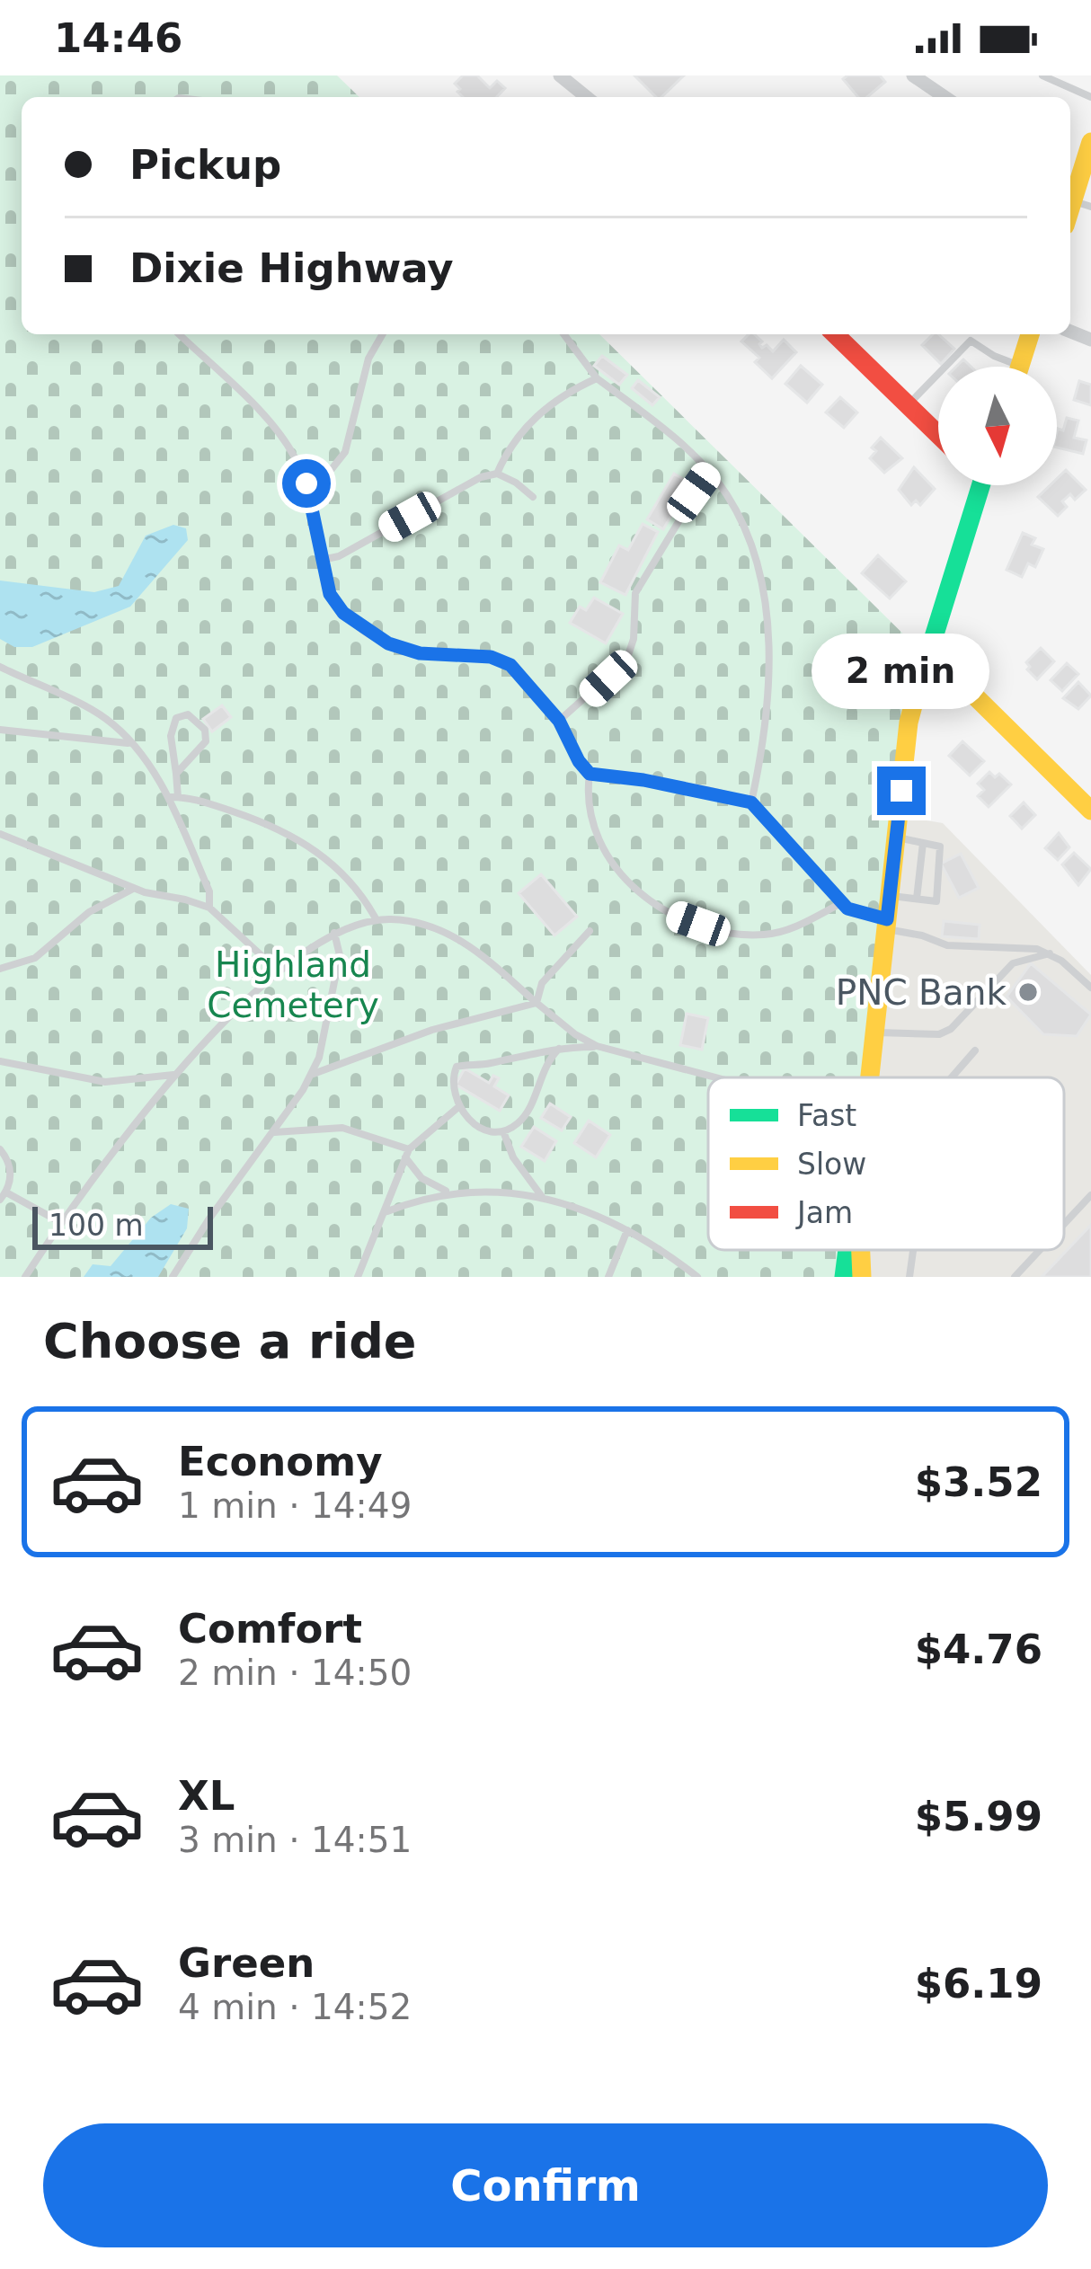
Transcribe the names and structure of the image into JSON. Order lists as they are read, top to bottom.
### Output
{
  "parks": ["Highland Cemetery"],
  "places": ["PNC Bank"],
  "legend": ["Fast", "Slow", "Jam"],
  "scale_bar": "100 m",
  "north": "bottom",
  "page": {
    "status": "14:46",
    "banner": ["Pickup", "Dixie Highway"],
    "bubble": "2 min",
    "scale": "100 m",
    "heading": "Choose a ride",
    "list": [
      {
        "name": "Economy",
        "note": "1 min · 14:49",
        "value": "$3.52"
      },
      {
        "name": "Comfort",
        "note": "2 min · 14:50",
        "value": "$4.76"
      },
      {
        "name": "XL",
        "note": "3 min · 14:51",
        "value": "$5.99"
      },
      {
        "name": "Green",
        "note": "4 min · 14:52",
        "value": "$6.19"
      }
    ],
    "buttons": "Confirm"
  }
}
